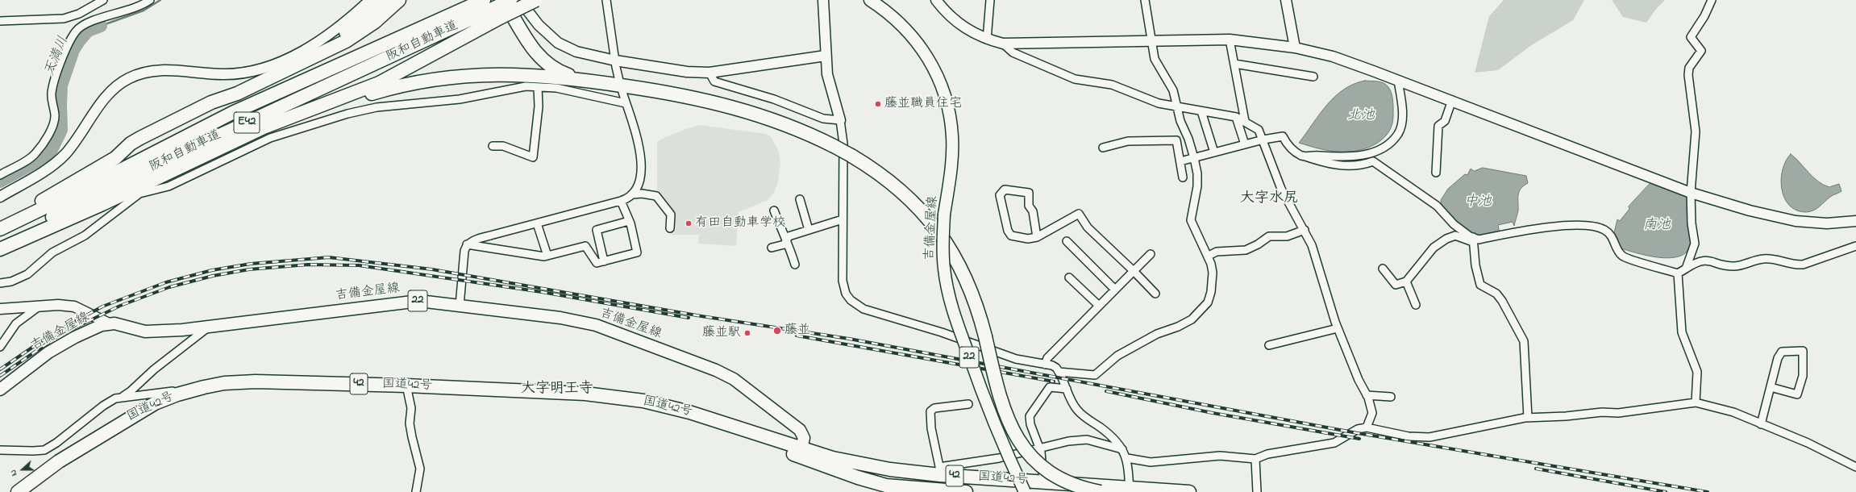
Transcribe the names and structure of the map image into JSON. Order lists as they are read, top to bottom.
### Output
{
  "streets": {
    "highway": [
      "阪和自動車道",
      "E42",
      "42",
      "国道42号"
    ],
    "main road": ["吉備金屋線", "22"]
  },
  "crossings": [
    ["阪和自動車道", "E42"],
    ["吉備金屋線", "国道42号"]
  ],
  "districts": ["大字水尻", "大字明王寺"],
  "water": [
    "天満川",
    "北池",
    "中池",
    "南池"
  ],
  "places": [
    "藤並職員住宅",
    "有田自動車学校",
    "藤並",
    "藤並駅"
  ],
  "north": "left"
}
